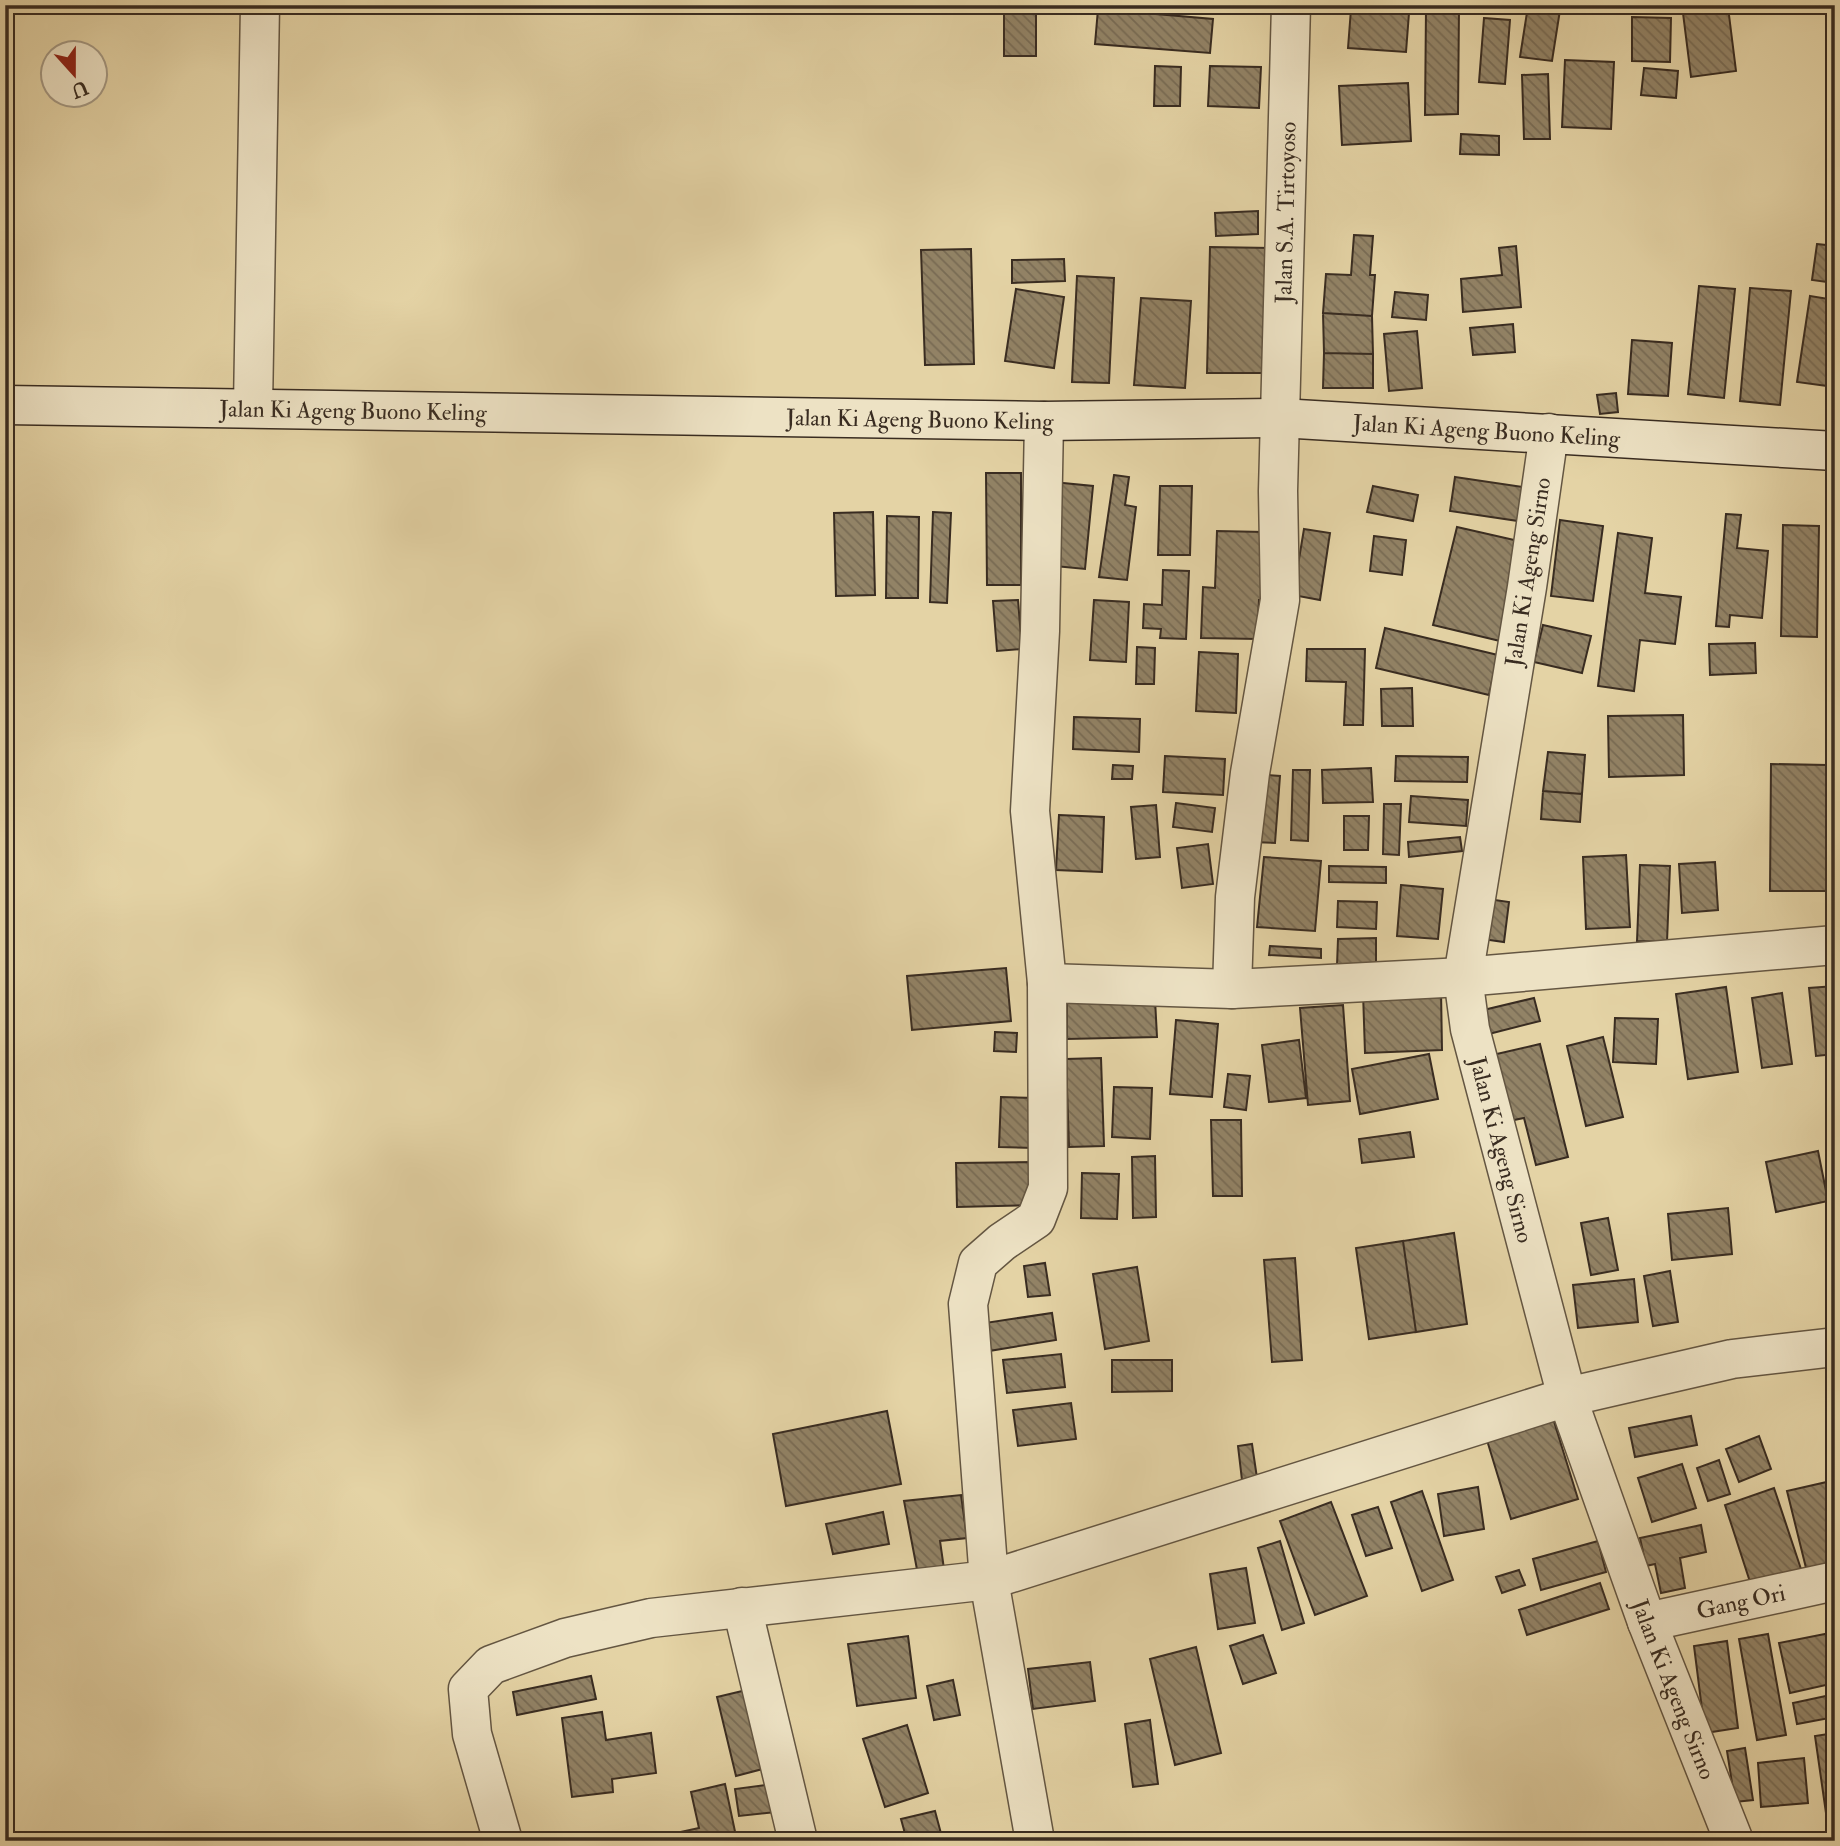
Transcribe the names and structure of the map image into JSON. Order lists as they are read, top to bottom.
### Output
{
  "streets": {
    "street": [
      "Jalan S.A. Tirtoyoso",
      "Jalan Ki Ageng Buono Keling",
      "Jalan Ki Ageng Sirno",
      "Gang Ori"
    ]
  },
  "crossings": [
    ["Jalan S.A. Tirtoyoso", "Jalan Ki Ageng Buono Keling"],
    ["Jalan Ki Ageng Buono Keling", "Jalan Ki Ageng Sirno"],
    ["Jalan Ki Ageng Sirno", "Gang Ori"]
  ],
  "north": "bottom"
}
